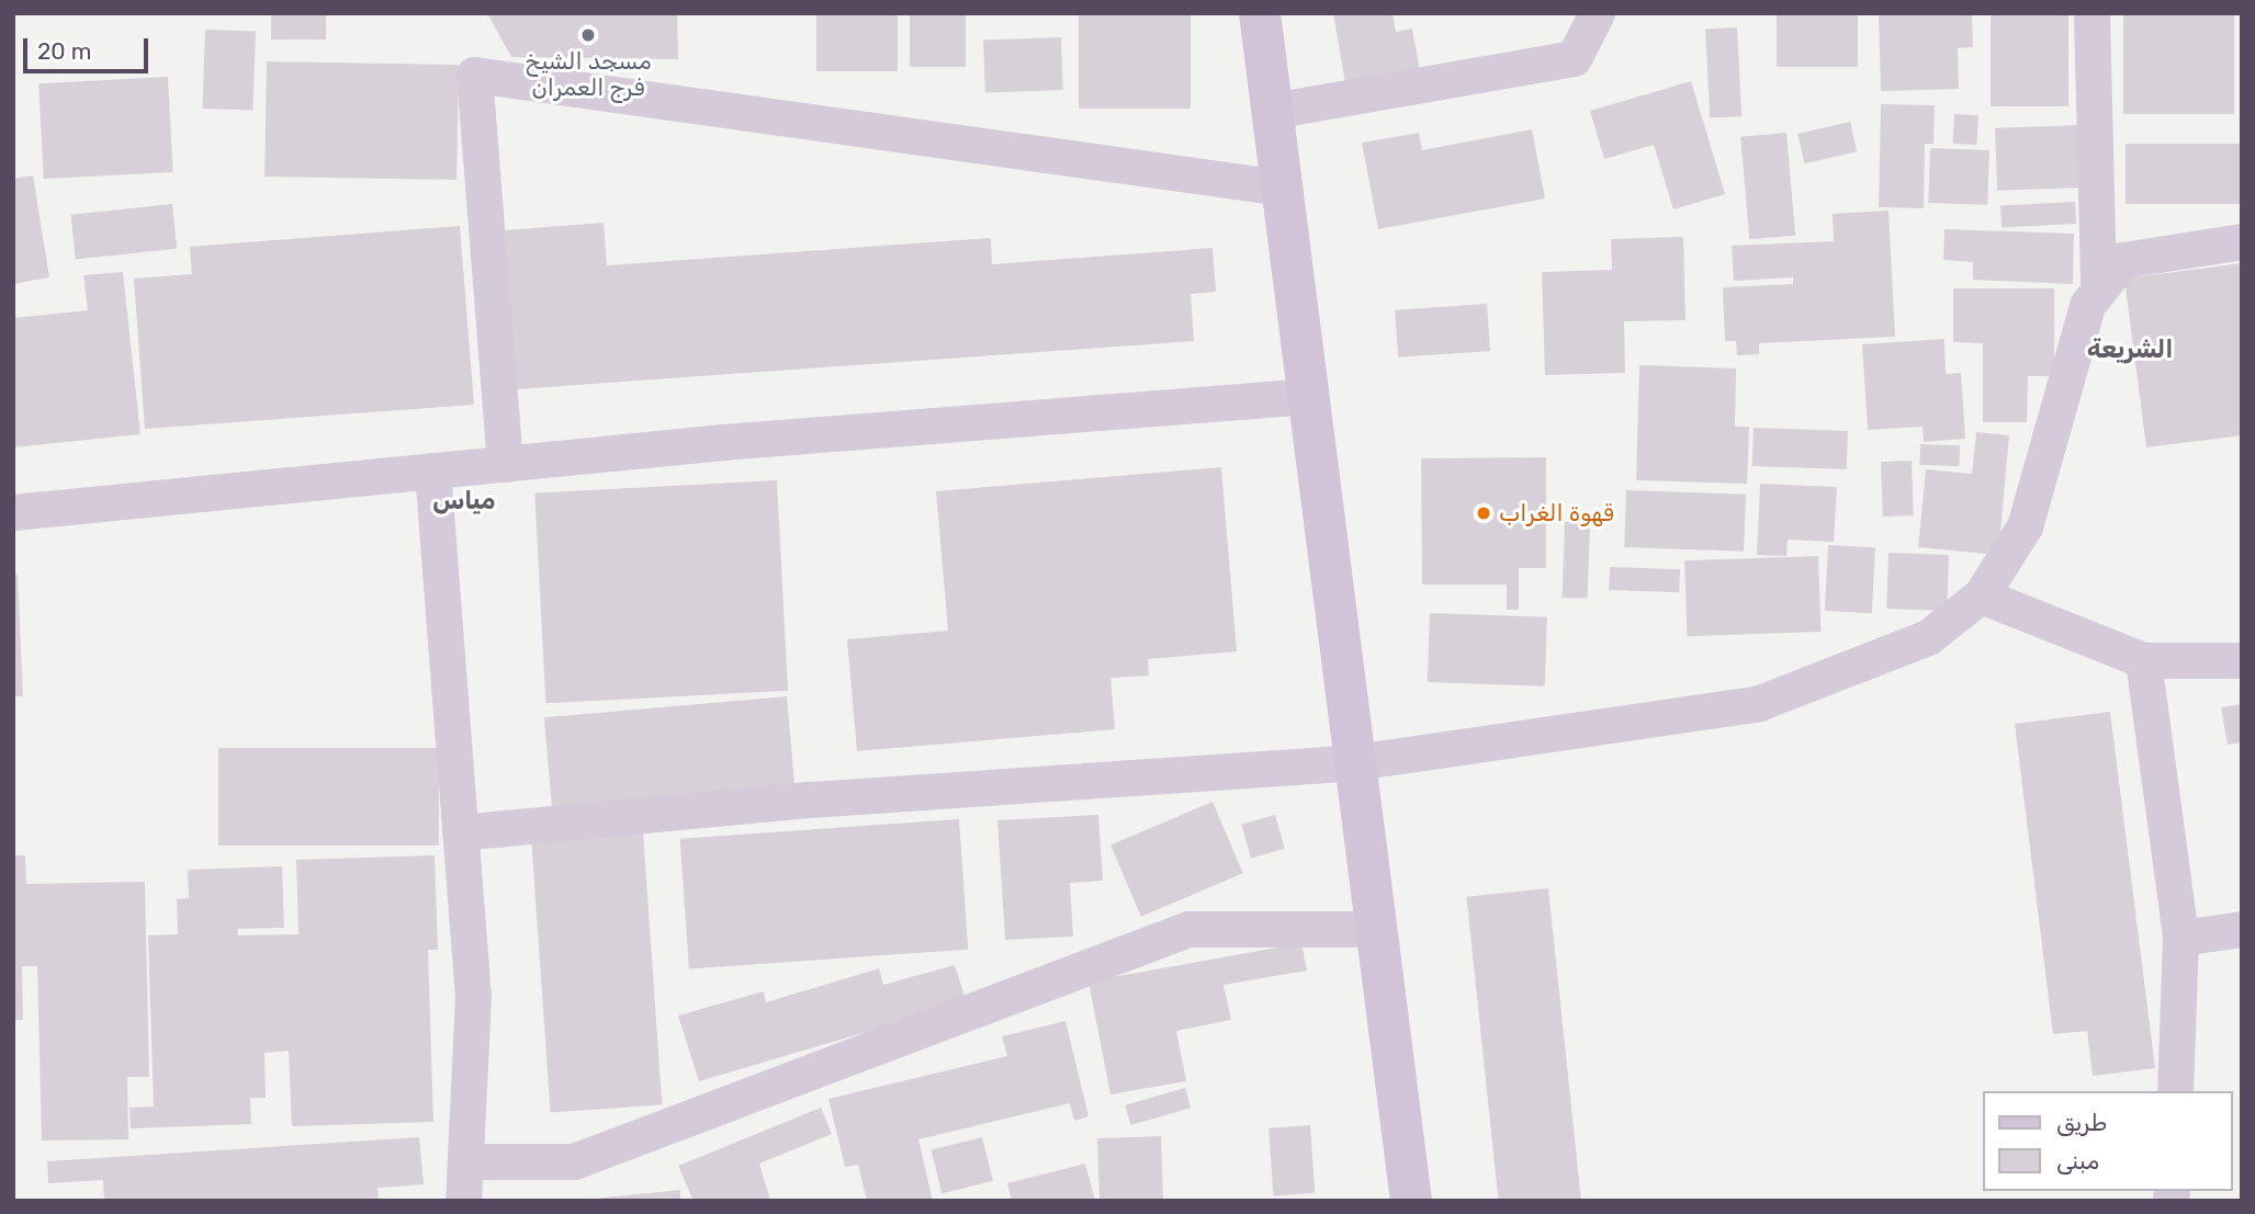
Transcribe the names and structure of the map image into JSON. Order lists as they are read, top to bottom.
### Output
{
  "districts": ["الشريعة", "مياس"],
  "places": ["مسجد الشيخ فرج العمران", "قهوة الغراب"],
  "legend": ["طريق", "مبنى"],
  "scale_bar": "20 m"
}
